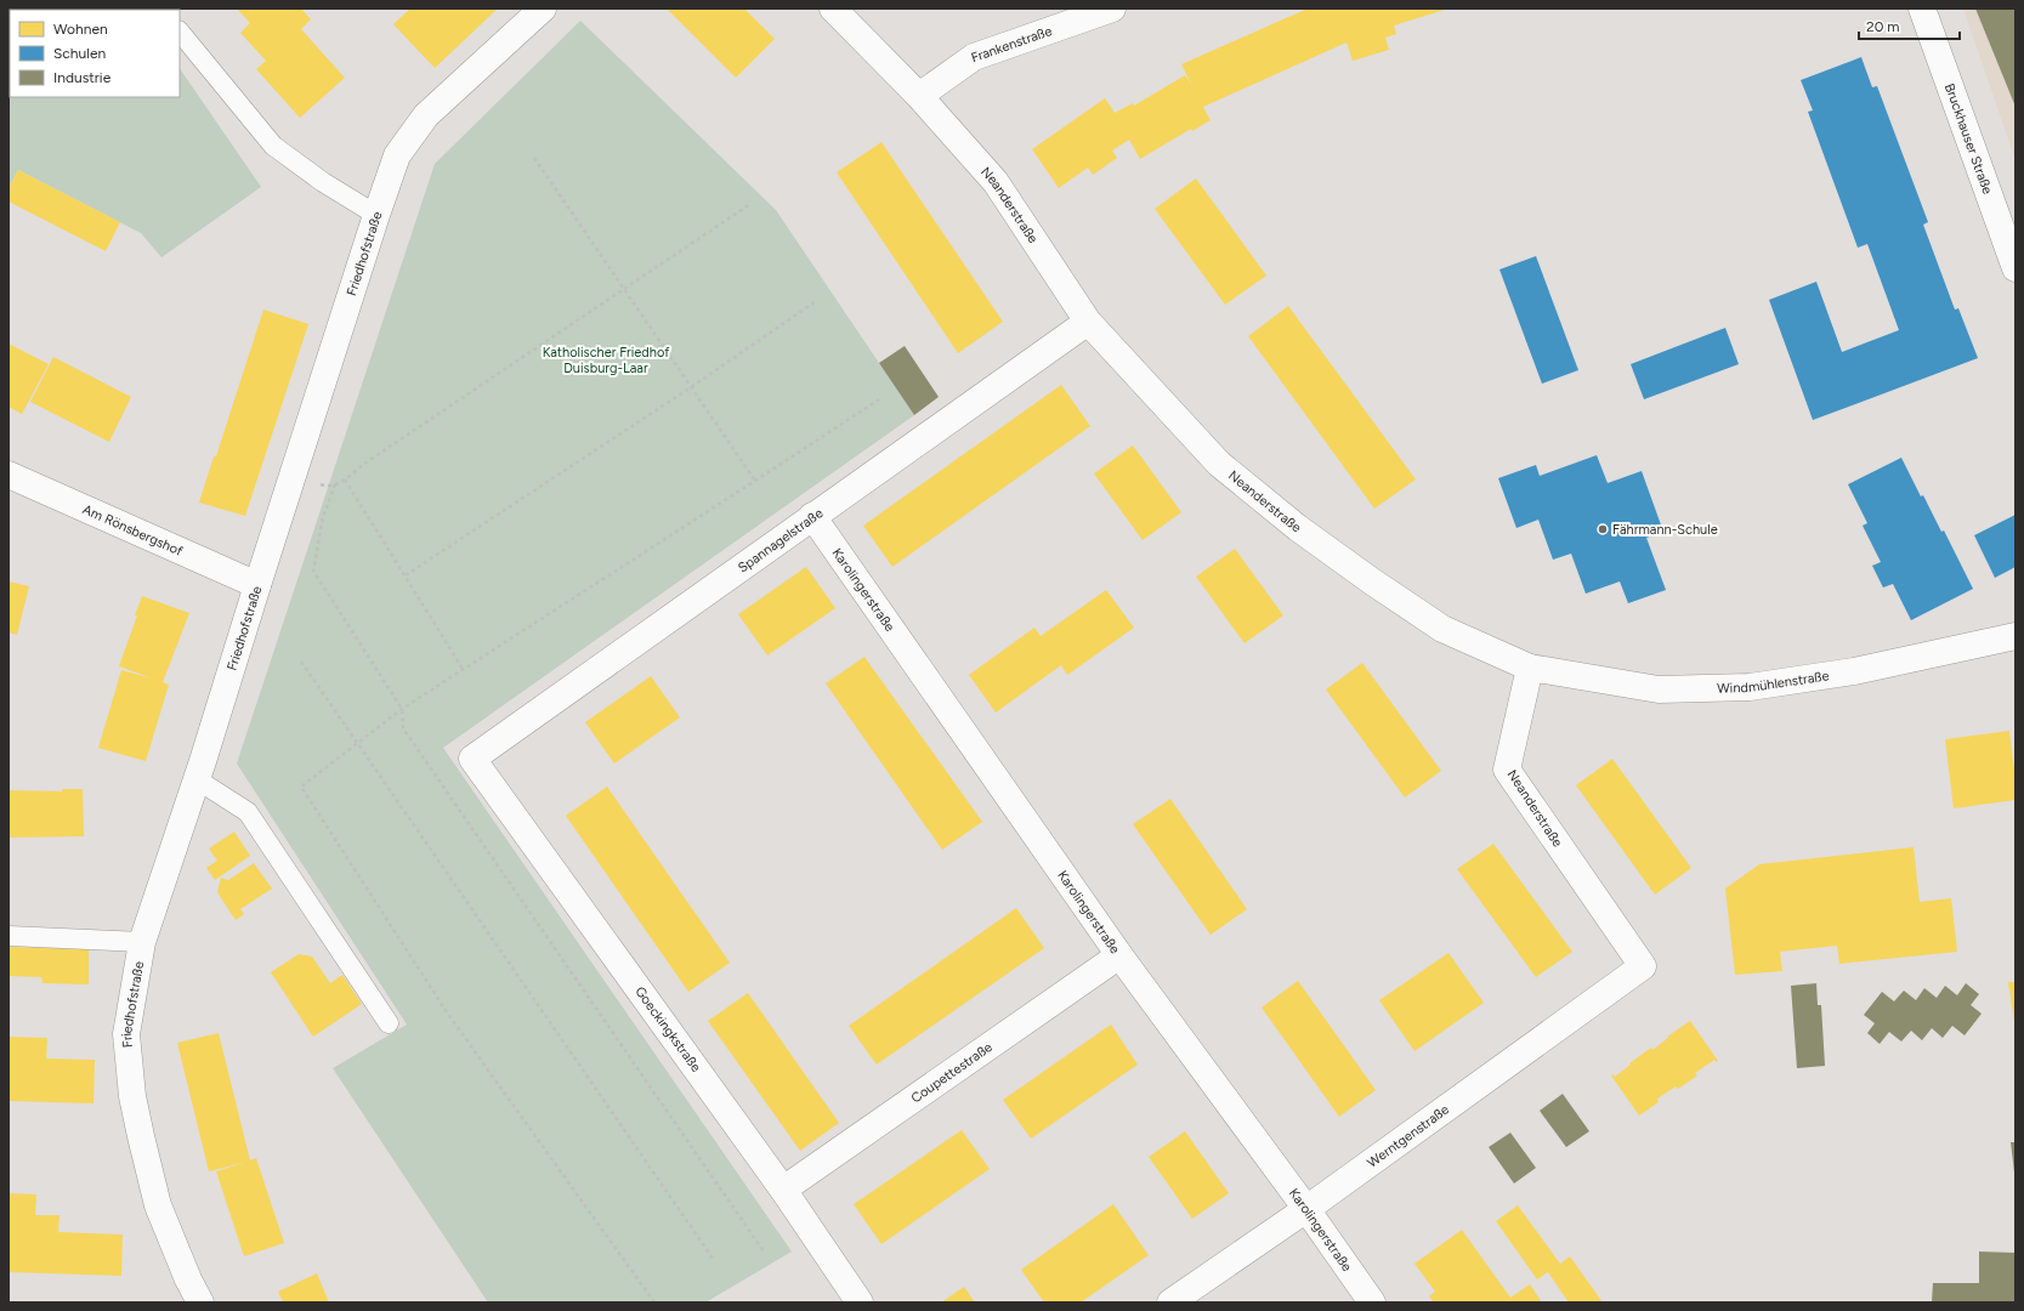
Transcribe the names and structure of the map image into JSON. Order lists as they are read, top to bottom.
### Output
{
  "streets": {
    "street": [
      "Frankenstraße",
      "Bruckhauser Straße",
      "Neanderstraße",
      "Friedhofstraße",
      "Am Rönsbergshof",
      "Spannagelstraße",
      "Karolingerstraße",
      "Windmühlenstraße",
      "Goeckingkstraße",
      "Coupettestraße",
      "Werntgenstraße"
    ]
  },
  "crossings": [
    ["Frankenstraße", "Neanderstraße"],
    ["Neanderstraße", "Spannagelstraße"],
    ["Neanderstraße", "Windmühlenstraße"],
    ["Neanderstraße", "Werntgenstraße"],
    ["Friedhofstraße", "Am Rönsbergshof"],
    ["Spannagelstraße", "Karolingerstraße"],
    ["Spannagelstraße", "Goeckingkstraße"],
    ["Karolingerstraße", "Coupettestraße"],
    ["Karolingerstraße", "Werntgenstraße"],
    ["Goeckingkstraße", "Coupettestraße"]
  ],
  "parks": ["Katholischer Friedhof Duisburg-Laar"],
  "places": ["Fährmann-Schule"],
  "legend": ["Wohnen", "Schulen", "Industrie"],
  "scale_bar": "20 m"
}
